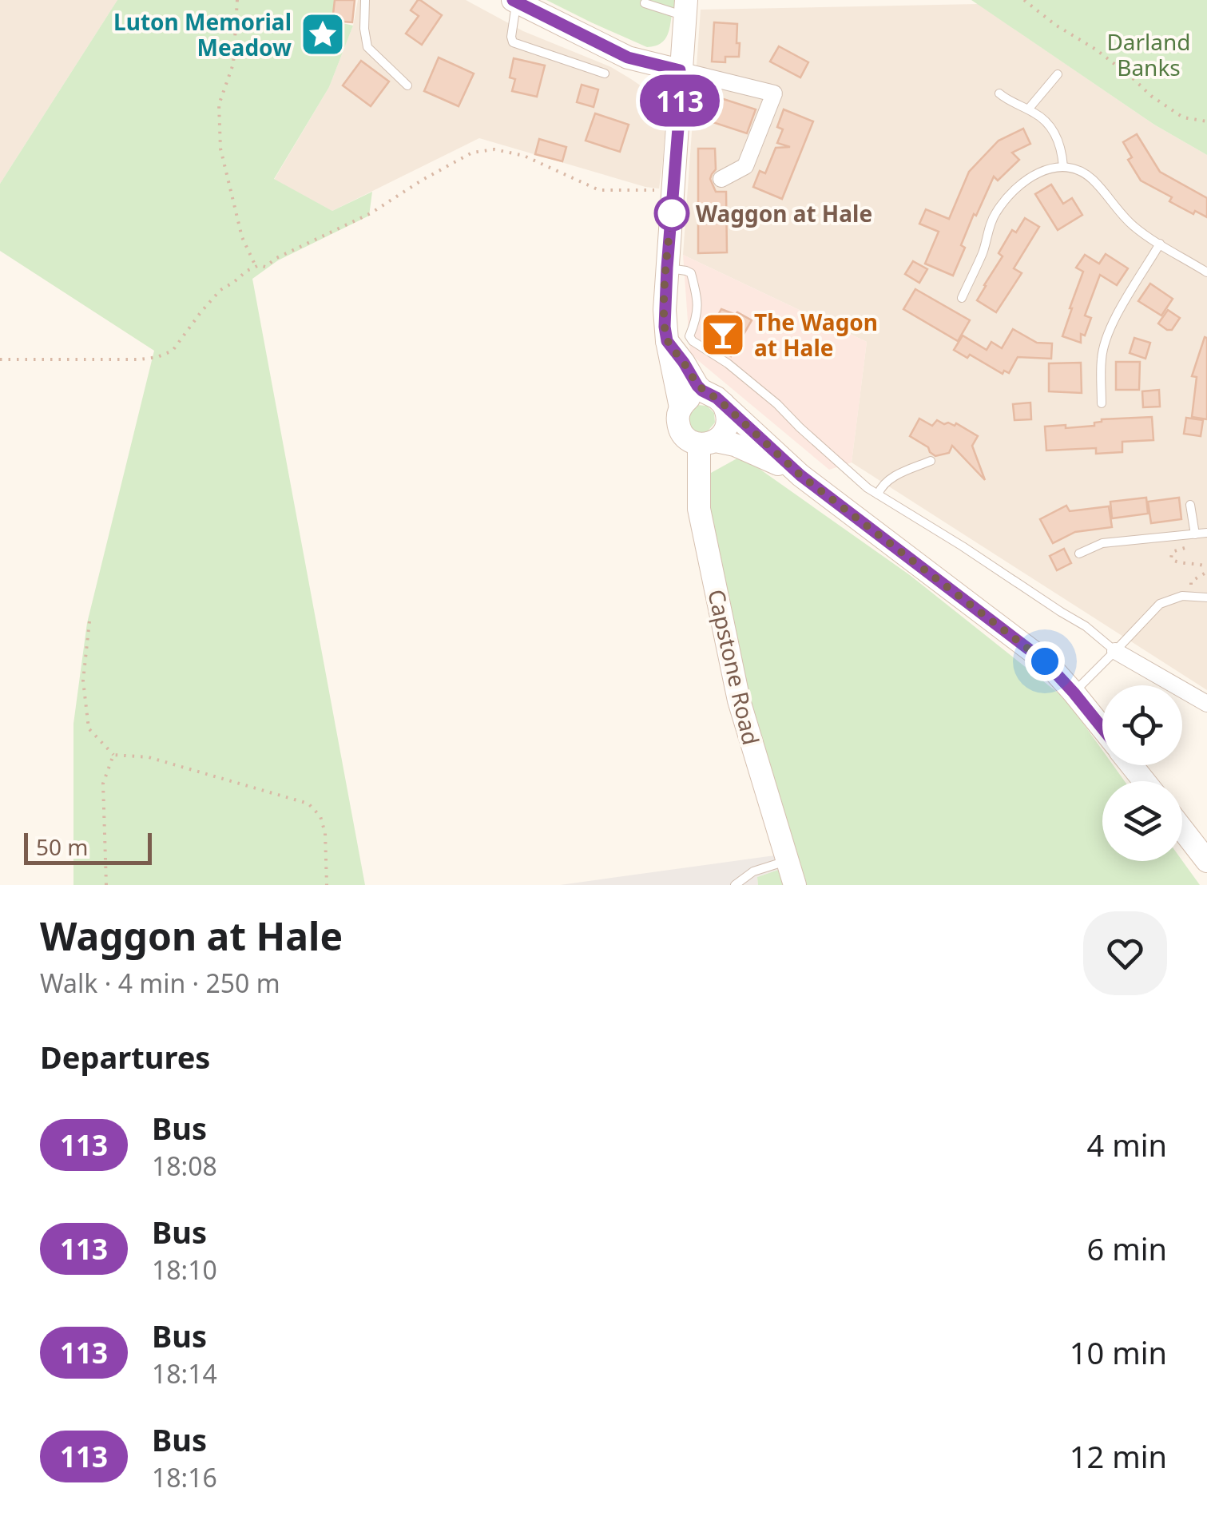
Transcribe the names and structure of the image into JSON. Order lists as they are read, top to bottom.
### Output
{
  "streets": {
    "street": ["Capstone Road"]
  },
  "parks": ["Darland Banks"],
  "places": {
    "place": ["Luton Memorial Meadow"],
    "other": ["Waggon at Hale"],
    "bar": ["The Wagon at Hale"]
  },
  "lines": ["bus line 113"],
  "scale_bar": "50 m",
  "page": {
    "on_map": "113",
    "scale": "50 m",
    "heading": [
      ["Waggon at Hale", "Walk · 4 min · 250 m"],
      "Departures"
    ],
    "list": [
      {
        "mark": "113",
        "name": "Bus",
        "note": "18:08",
        "value": "4 min"
      },
      {
        "mark": "113",
        "name": "Bus",
        "note": "18:10",
        "value": "6 min"
      },
      {
        "mark": "113",
        "name": "Bus",
        "note": "18:14",
        "value": "10 min"
      },
      {
        "mark": "113",
        "name": "Bus",
        "note": "18:16",
        "value": "12 min"
      }
    ]
  }
}
